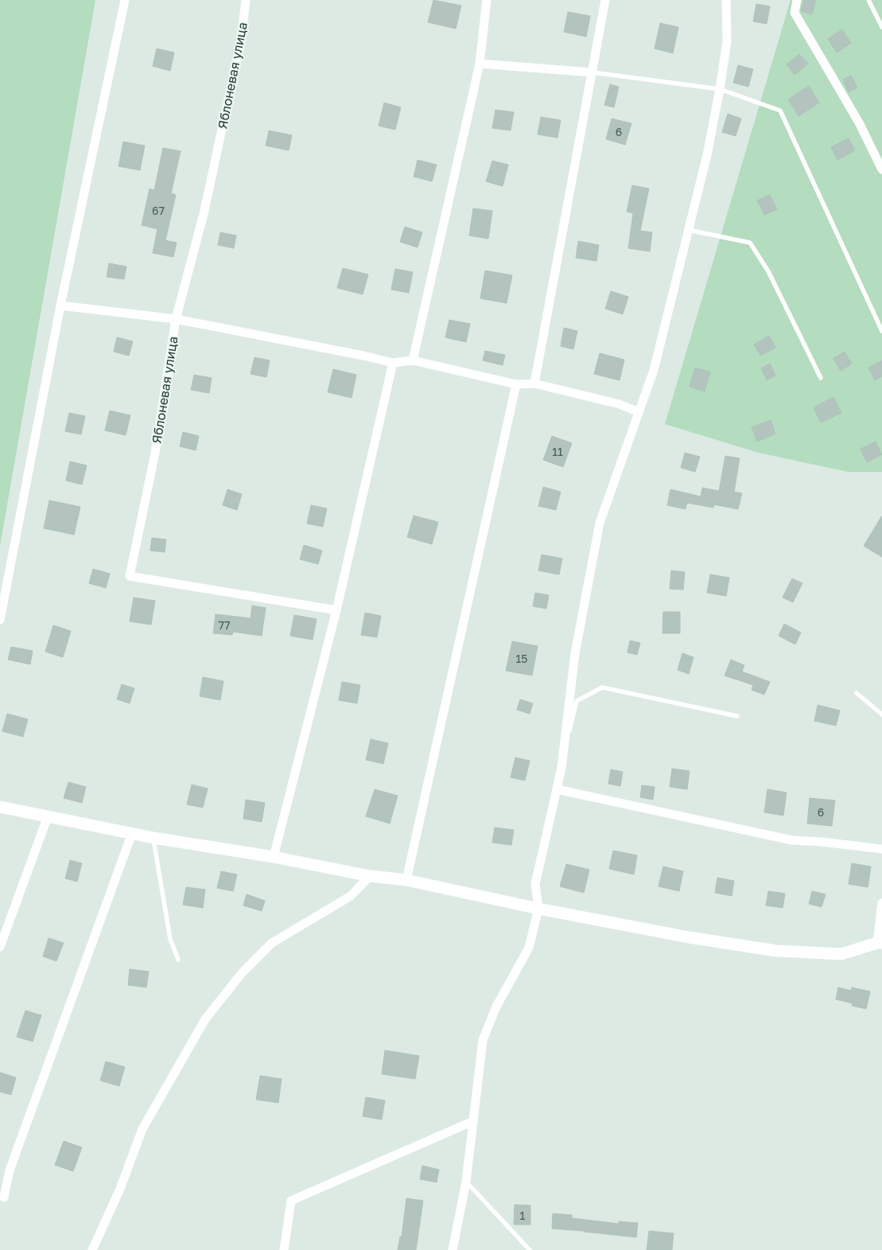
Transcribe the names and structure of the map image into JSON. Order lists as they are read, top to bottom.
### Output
{
  "streets": {
    "street": ["Яблоневая улица"]
  },
  "house_numbers": [
    "6",
    "67",
    "11",
    "77",
    "15",
    "6",
    "1"
  ]
}
